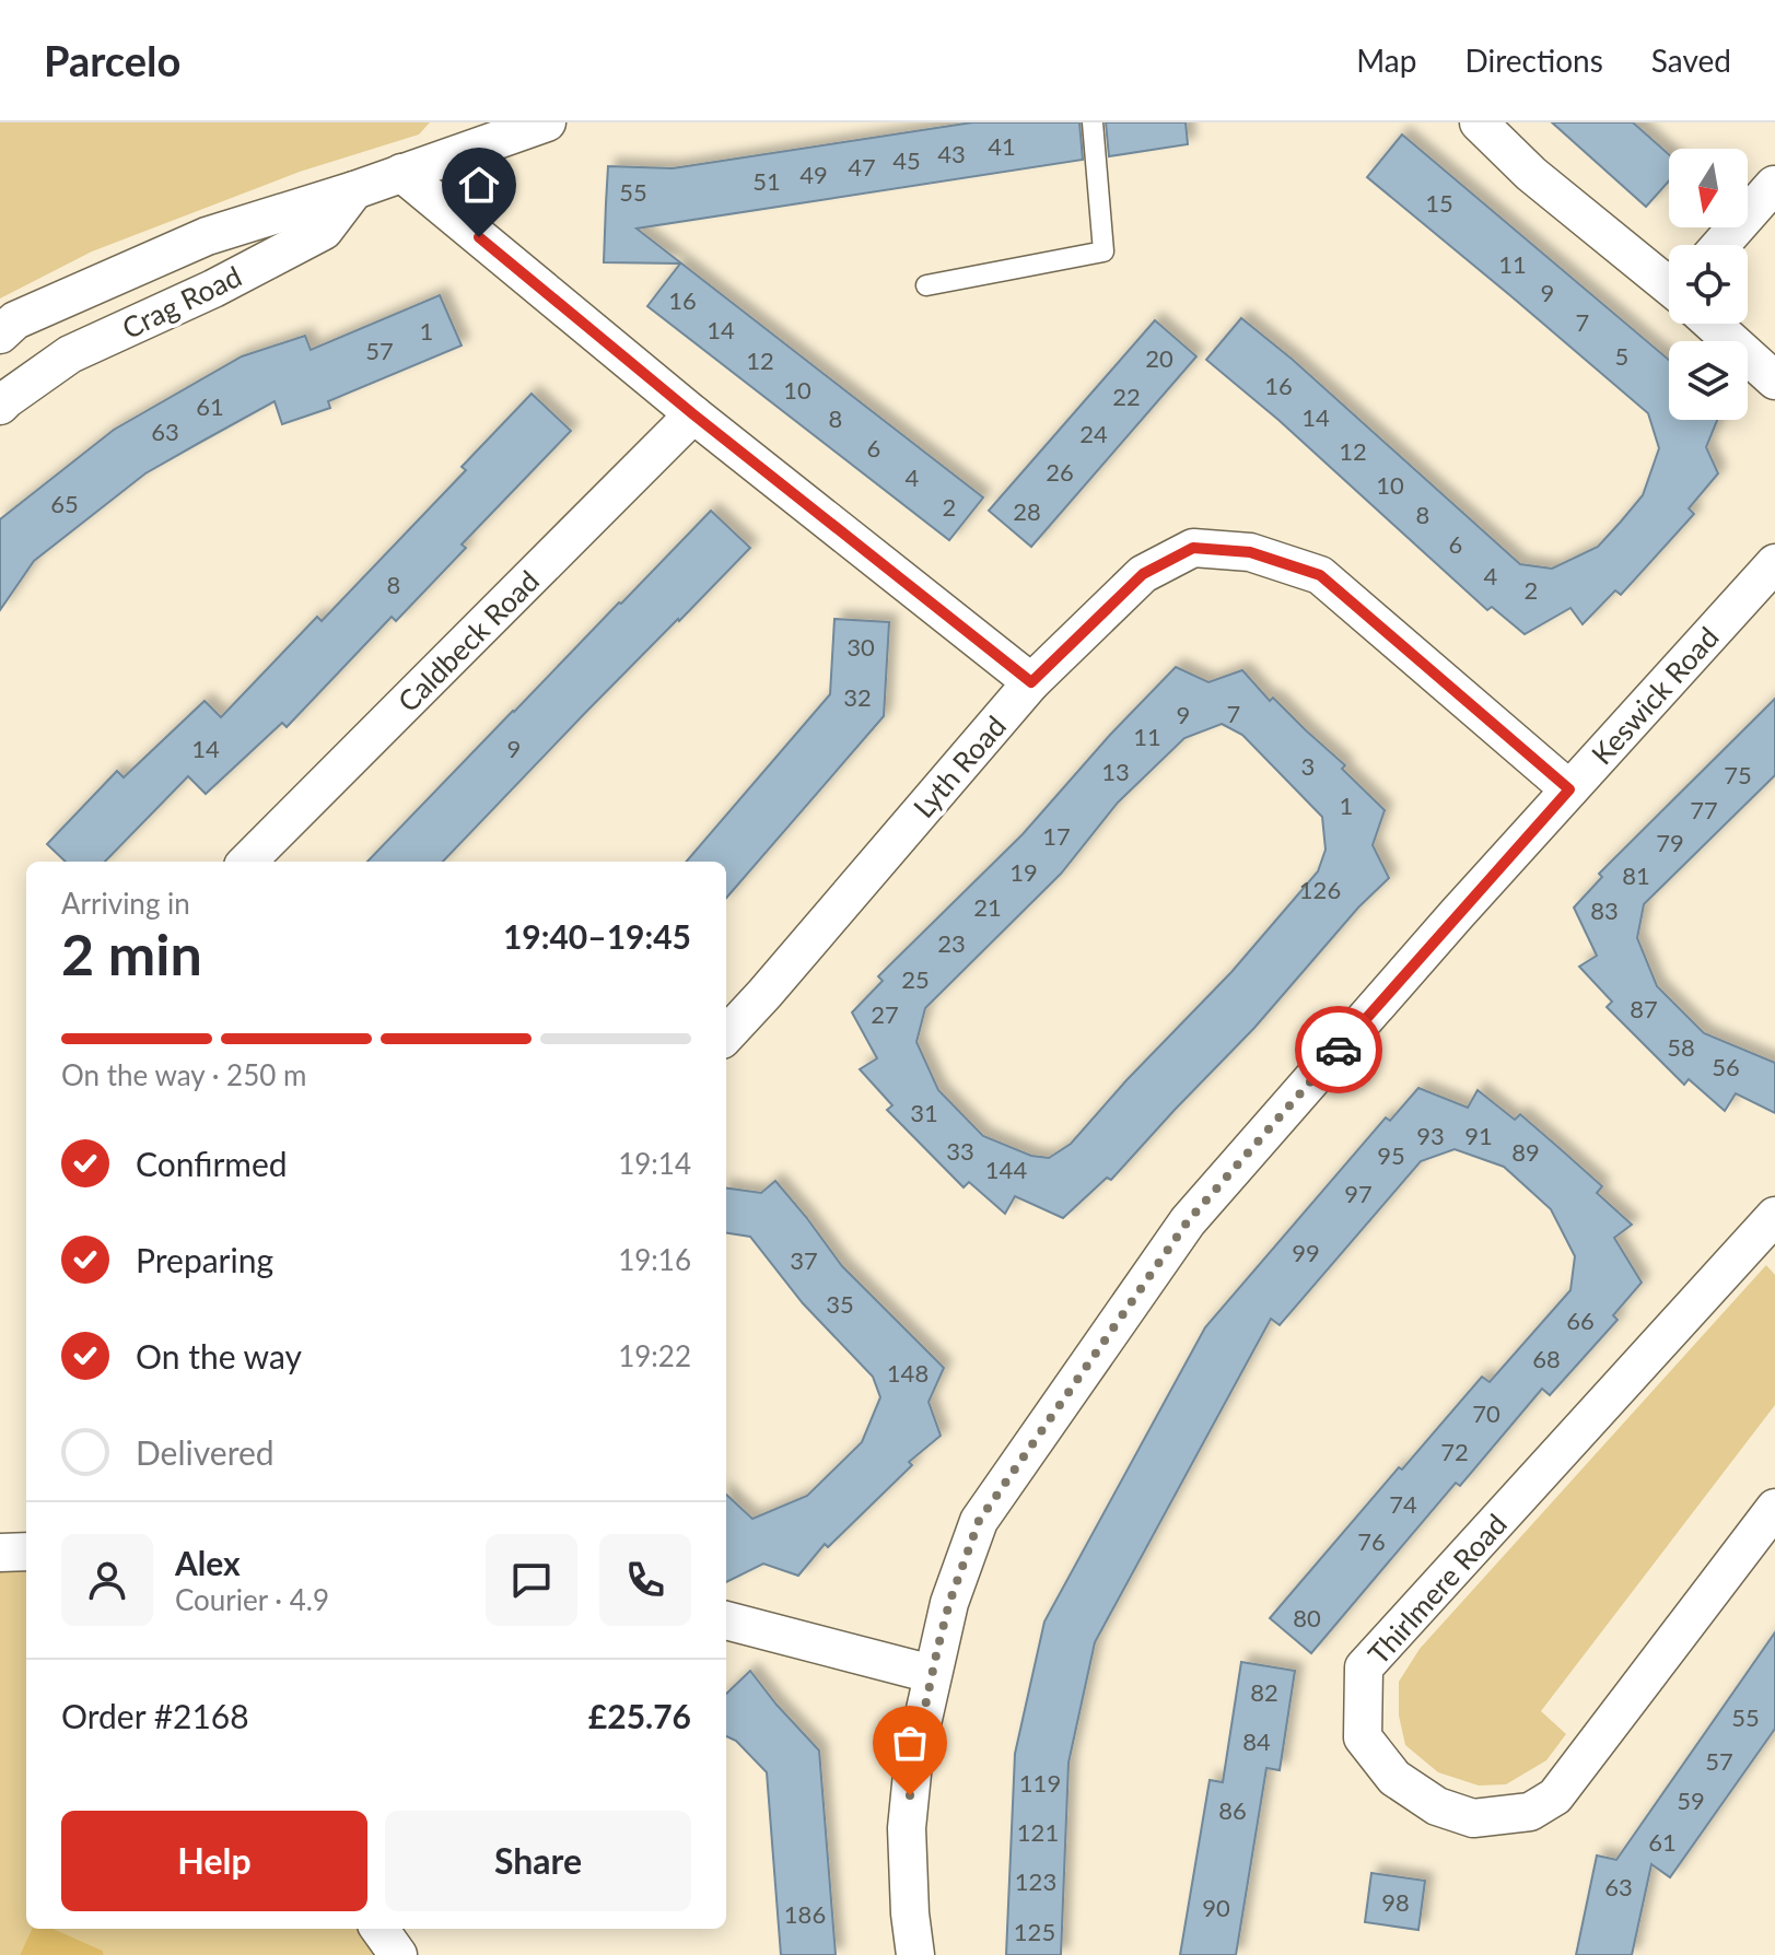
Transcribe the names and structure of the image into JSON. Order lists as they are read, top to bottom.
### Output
{
  "streets": {
    "street": [
      "Crag Road",
      "Caldbeck Road",
      "Keswick Road",
      "Lyth Road",
      "Thirlmere Road"
    ]
  },
  "crossings": [
    ["Keswick Road", "Lyth Road"]
  ],
  "house_numbers": [
    "41",
    "43",
    "45",
    "47",
    "49",
    "51",
    "55",
    "15",
    "11",
    "9",
    "16",
    "7",
    "14",
    "1",
    "57",
    "5",
    "20",
    "12",
    "16",
    "10",
    "22",
    "61",
    "14",
    "8",
    "63",
    "24",
    "6",
    "12",
    "26",
    "4",
    "10",
    "65",
    "2",
    "28",
    "8",
    "6",
    "4",
    "8",
    "2",
    "30",
    "32",
    "7",
    "9",
    "11",
    "14",
    "9",
    "3",
    "13",
    "75",
    "1",
    "77",
    "17",
    "79",
    "19",
    "81",
    "126",
    "21",
    "83",
    "23",
    "25",
    "87",
    "27",
    "58",
    "56",
    "31",
    "93",
    "91",
    "33",
    "89",
    "95",
    "144",
    "97",
    "99",
    "37",
    "35",
    "66",
    "68",
    "148",
    "70",
    "72",
    "74",
    "76",
    "80",
    "82",
    "55",
    "84",
    "57",
    "119",
    "59",
    "86",
    "121",
    "61",
    "123",
    "63",
    "98",
    "90",
    "186",
    "125"
  ],
  "north": "bottom",
  "page": {
    "header": "Parcelo",
    "nav": ["Map", "Directions", "Saved"],
    "heading": ["2 min", "Arriving in", "19:40–19:45"],
    "panel": [
      "Alex",
      "Courier · 4.9",
      "Order #2168",
      "£25.76"
    ],
    "bar": "On the way · 250 m",
    "list": [
      ["Confirmed", "19:14"],
      ["Preparing", "19:16"],
      ["On the way", "19:22"],
      "Delivered"
    ],
    "buttons": ["Help", "Share"]
  }
}
